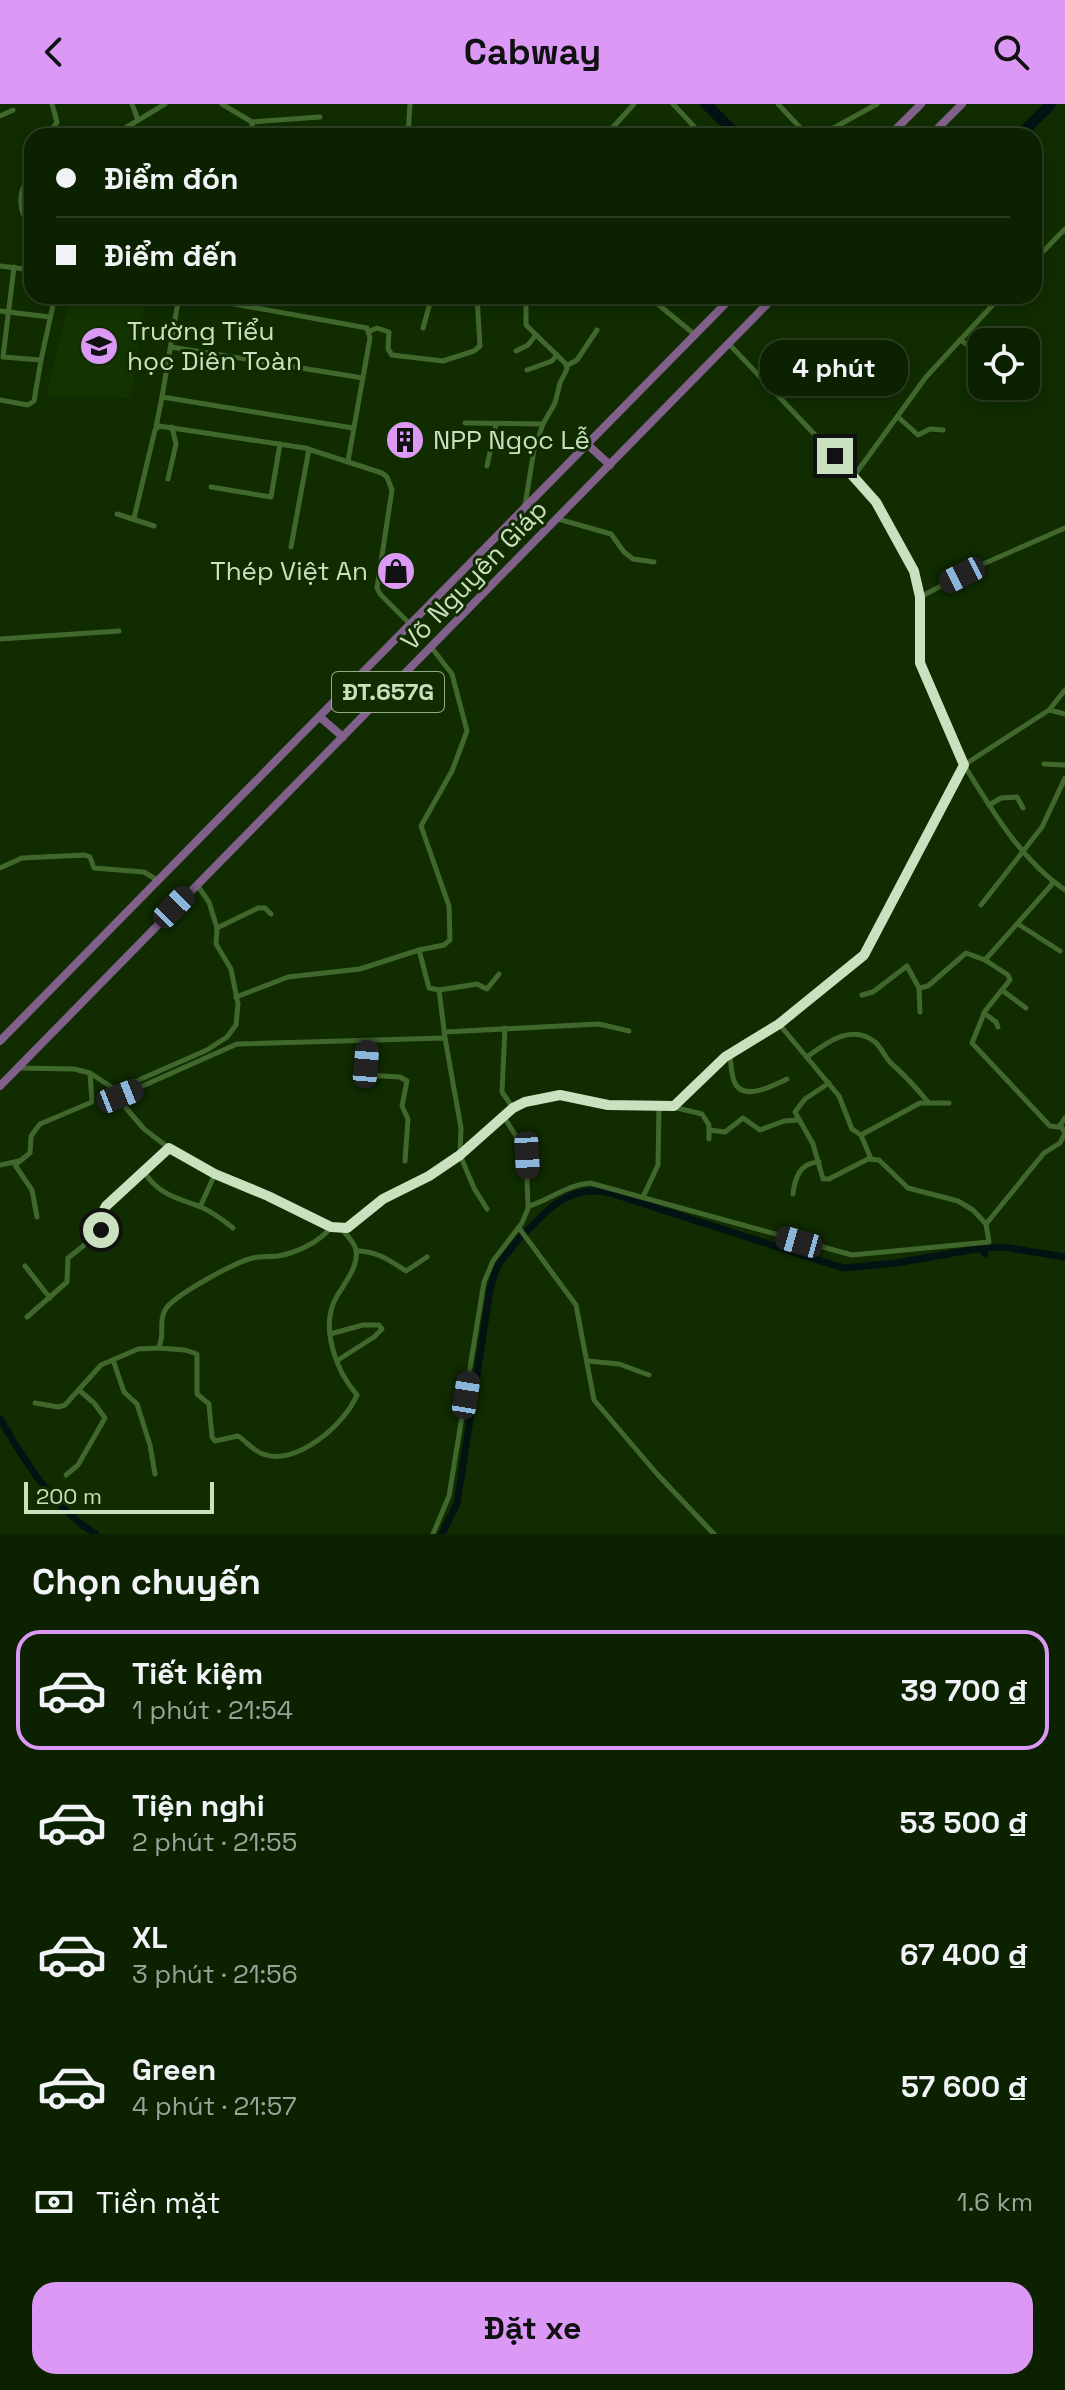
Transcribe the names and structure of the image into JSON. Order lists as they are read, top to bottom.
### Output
{
  "streets": {
    "main road": ["Võ Nguyên Giáp", "ĐT.657G"]
  },
  "places": {
    "school or university": ["Trường Tiểu học Diên Toàn"],
    "building": ["NPP Ngọc Lễ"],
    "shop": ["Thép Việt An"]
  },
  "scale_bar": "200 m",
  "page": {
    "header": "Cabway",
    "banner": ["Điểm đón", "Điểm đến"],
    "bubble": "4 phút",
    "scale": "200 m",
    "heading": "Chọn chuyến",
    "list": [
      {
        "name": "Tiết kiệm",
        "note": "1 phút · 21:54",
        "value": "39 700 ₫"
      },
      {
        "name": "Tiện nghi",
        "note": "2 phút · 21:55",
        "value": "53 500 ₫"
      },
      {
        "name": "XL",
        "note": "3 phút · 21:56",
        "value": "67 400 ₫"
      },
      {
        "name": "Green",
        "note": "4 phút · 21:57",
        "value": "57 600 ₫"
      }
    ],
    "pay": ["Tiền mặt", "1.6 km"],
    "buttons": "Đặt xe"
  }
}
